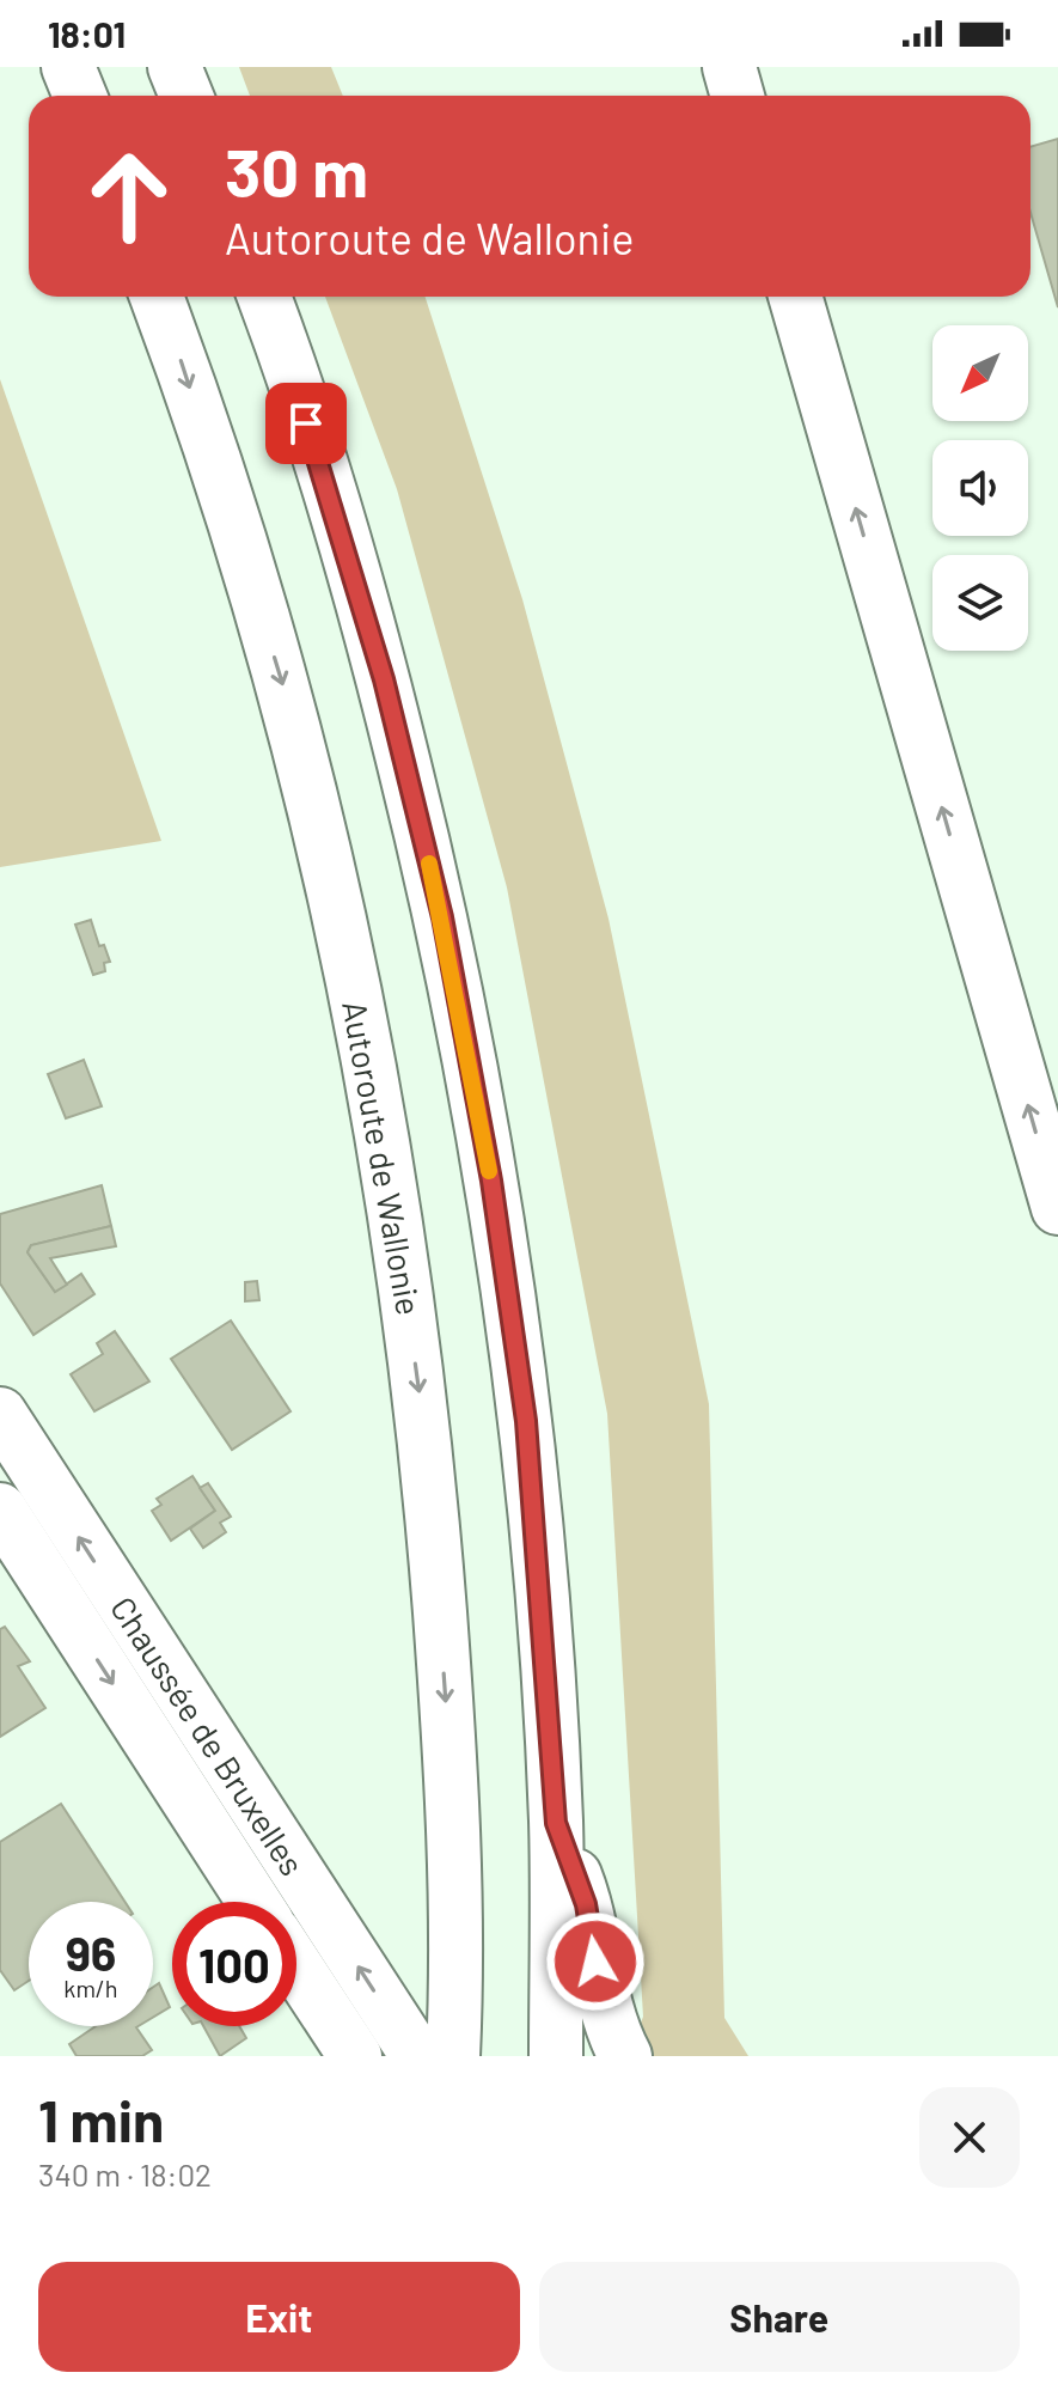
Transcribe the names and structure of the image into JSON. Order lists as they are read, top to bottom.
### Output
{
  "streets": {
    "main road": ["Autoroute de Wallonie", "Chaussée de Bruxelles"]
  },
  "north": "bottom left",
  "page": {
    "status": "18:01",
    "turn": ["30 m", "Autoroute de Wallonie"],
    "speed": "96 km/h",
    "limit": "100",
    "heading": ["1 min", "340 m · 18:02"],
    "buttons": ["Exit", "Share"]
  }
}
